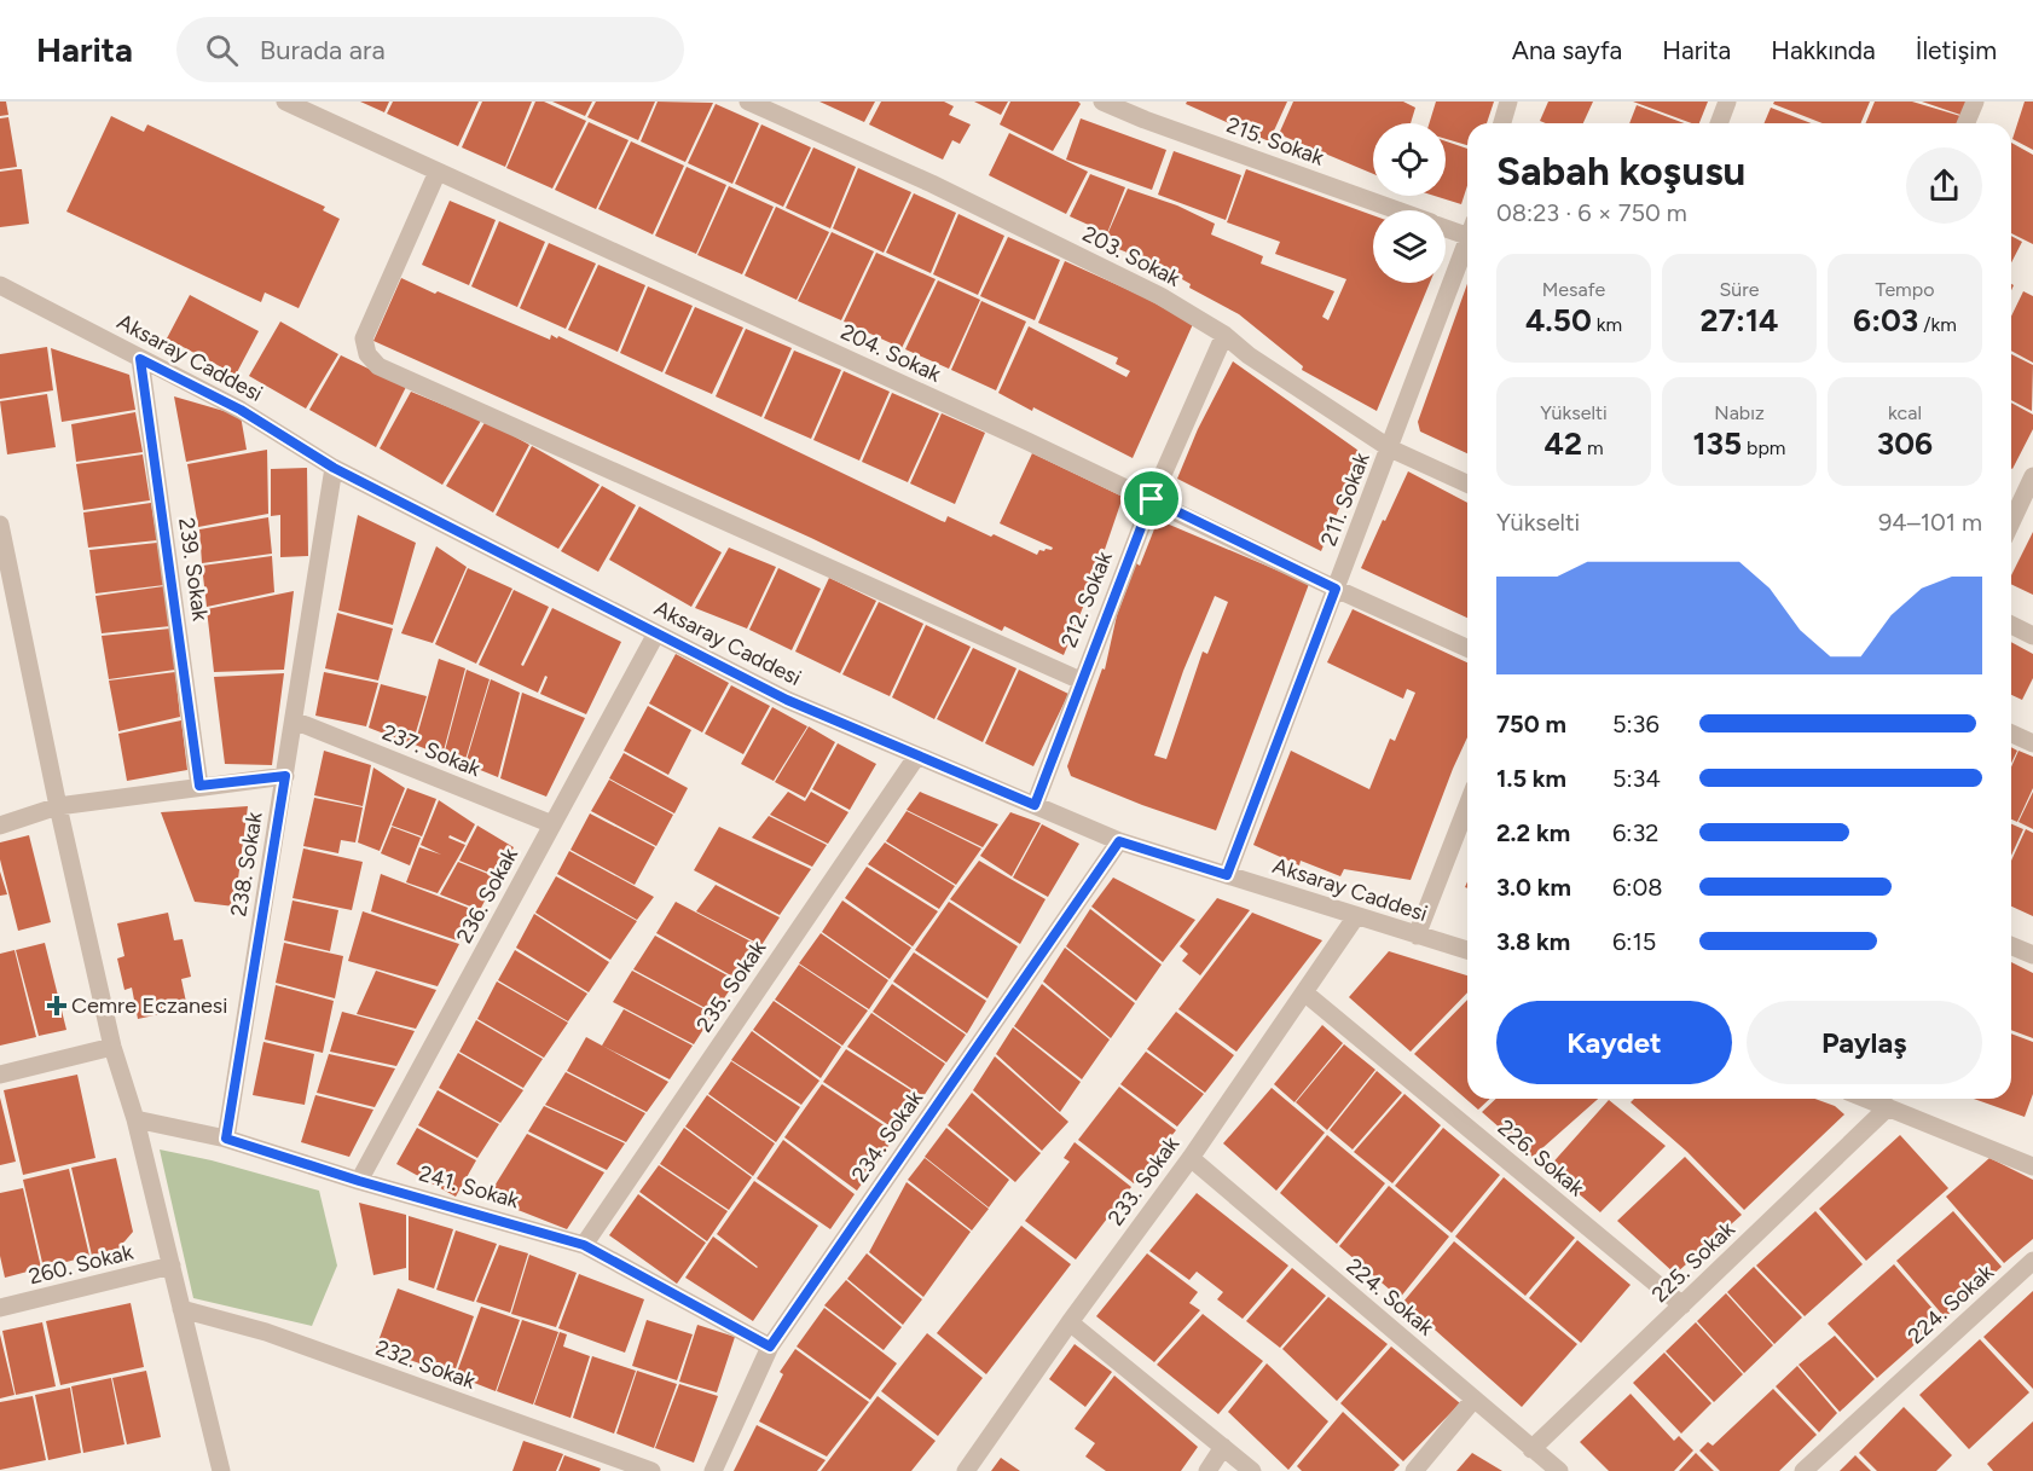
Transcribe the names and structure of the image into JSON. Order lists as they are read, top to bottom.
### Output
{
  "streets": {
    "street": [
      "215. Sokak",
      "203. Sokak",
      "204. Sokak",
      "Aksaray Caddesi",
      "211. Sokak",
      "239. Sokak",
      "212. Sokak",
      "237. Sokak",
      "238. Sokak",
      "236. Sokak",
      "235. Sokak",
      "234. Sokak",
      "226. Sokak",
      "233. Sokak",
      "241. Sokak",
      "225. Sokak",
      "260. Sokak",
      "224. Sokak",
      "232. Sokak"
    ]
  },
  "crossings": [
    ["203. Sokak", "211. Sokak"],
    ["203. Sokak", "212. Sokak"],
    ["204. Sokak", "211. Sokak"],
    ["204. Sokak", "212. Sokak"],
    ["Aksaray Caddesi", "211. Sokak"],
    ["Aksaray Caddesi", "239. Sokak"],
    ["Aksaray Caddesi", "212. Sokak"],
    ["Aksaray Caddesi", "238. Sokak"],
    ["Aksaray Caddesi", "236. Sokak"],
    ["Aksaray Caddesi", "235. Sokak"],
    ["Aksaray Caddesi", "234. Sokak"],
    ["Aksaray Caddesi", "233. Sokak"],
    ["237. Sokak", "238. Sokak"],
    ["237. Sokak", "236. Sokak"],
    ["238. Sokak", "241. Sokak"],
    ["236. Sokak", "241. Sokak"],
    ["235. Sokak", "241. Sokak"],
    ["234. Sokak", "241. Sokak"],
    ["226. Sokak", "233. Sokak"],
    ["226. Sokak", "225. Sokak"],
    ["233. Sokak", "224. Sokak"],
    ["225. Sokak", "224. Sokak"]
  ],
  "places": {
    "health": ["Cemre Eczanesi"]
  },
  "page": {
    "header": "Harita",
    "search": "Burada ara",
    "nav": [
      "Ana sayfa",
      "Harita",
      "Hakkında",
      "İletişim"
    ],
    "heading": ["Sabah koşusu", "08:23 · 6 × 750 m"],
    "stats": [
      ["Mesafe", "4.50 km"],
      ["Süre", "27:14"],
      ["Tempo", "6:03 /km"],
      ["Yükselti", "42 m"],
      ["Nabız", "135 bpm"],
      ["kcal", "306"]
    ],
    "chart": ["Yükselti", "94–101 m"],
    "list": [
      {
        "name": "750 m",
        "note": "5:36"
      },
      {
        "name": "1.5 km",
        "note": "5:34"
      },
      {
        "name": "2.2 km",
        "note": "6:32"
      },
      {
        "name": "3.0 km",
        "note": "6:08"
      },
      {
        "name": "3.8 km",
        "note": "6:15"
      }
    ],
    "buttons": ["Kaydet", "Paylaş"]
  }
}
